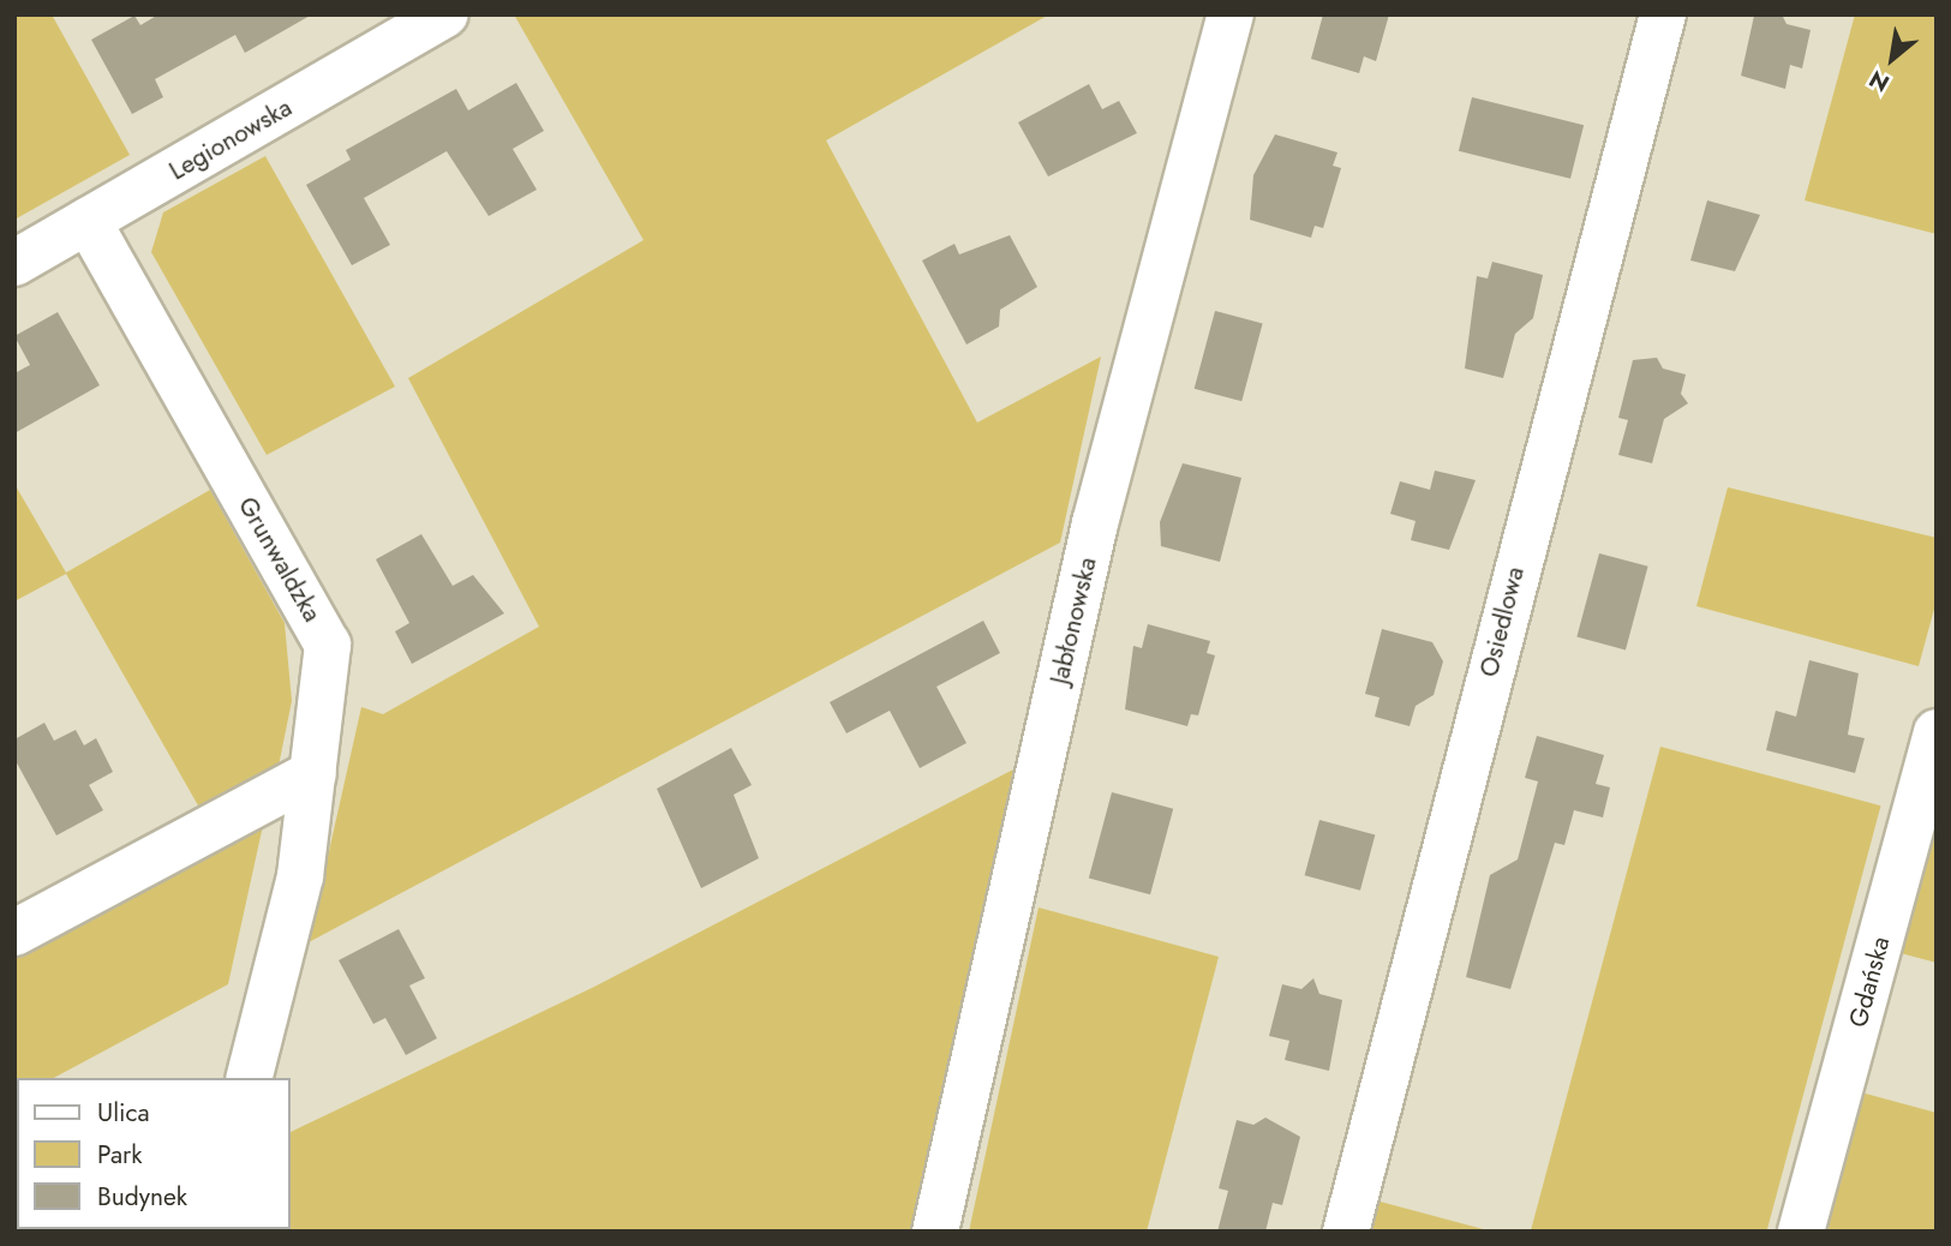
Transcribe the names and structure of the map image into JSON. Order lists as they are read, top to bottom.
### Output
{
  "streets": {
    "street": [
      "Legionowska",
      "Grunwaldzka",
      "Jabłonowska",
      "Osiedlowa",
      "Gdańska"
    ]
  },
  "crossings": [
    ["Legionowska", "Grunwaldzka"]
  ],
  "legend": ["Ulica", "Park", "Budynek"],
  "north": "bottom left"
}
